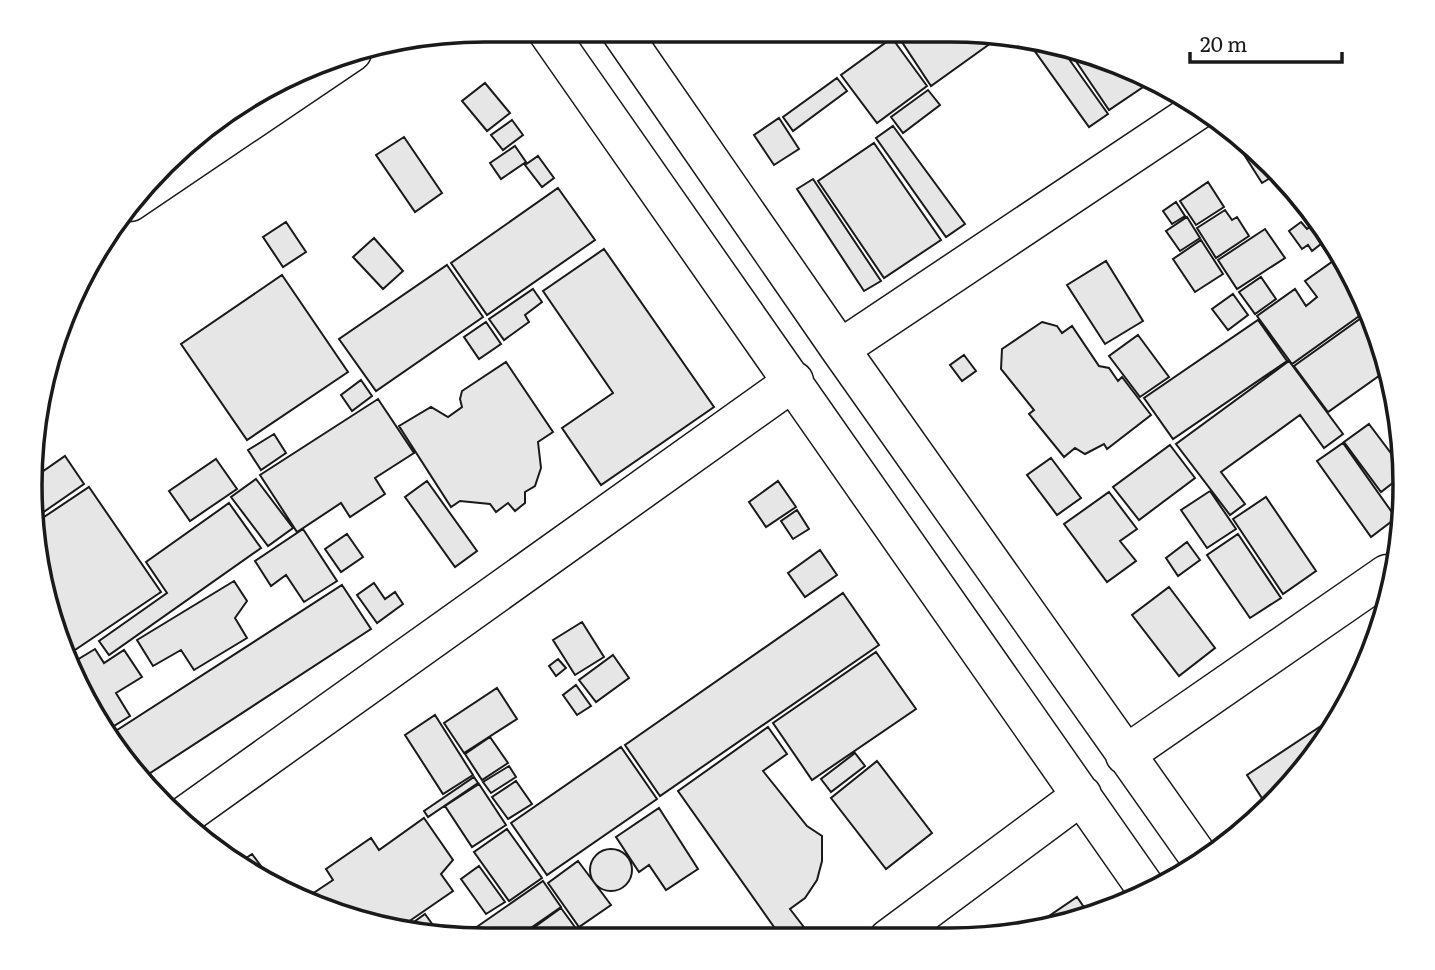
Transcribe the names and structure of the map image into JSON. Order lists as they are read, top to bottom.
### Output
{
  "scale_bar": "20 m"
}
